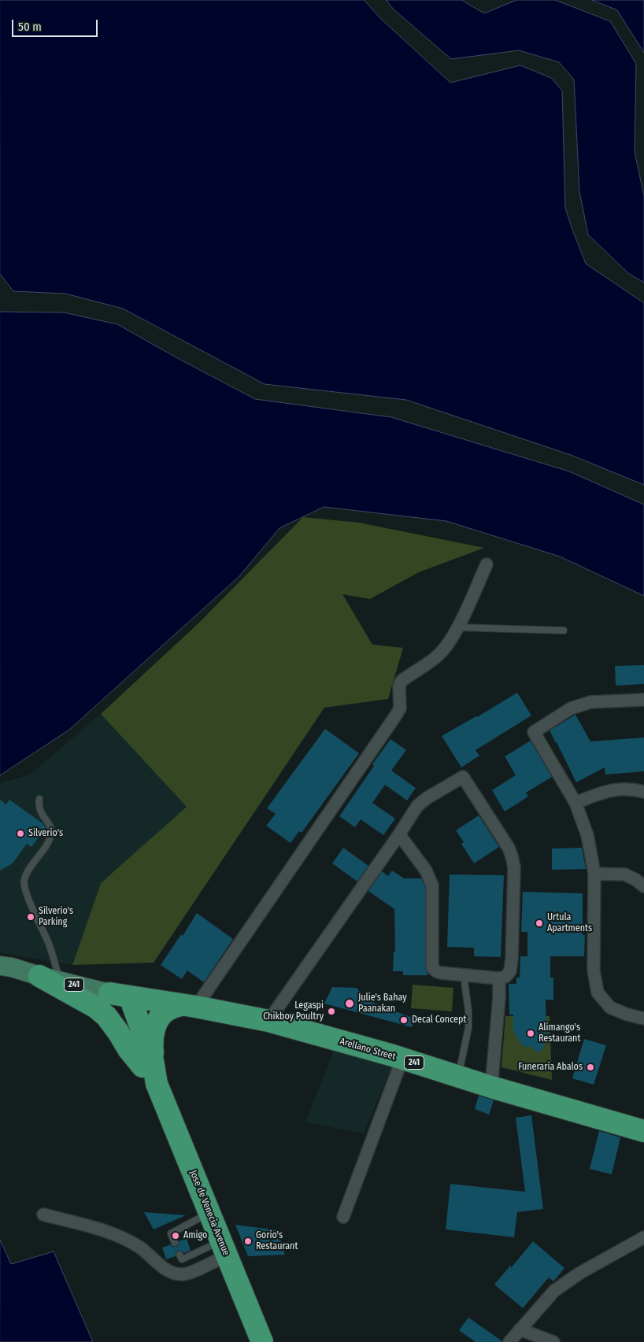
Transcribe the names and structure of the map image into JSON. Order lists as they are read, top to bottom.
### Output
{
  "streets": {
    "highway": ["241", "Arellano Street", "Jose de Venecia Avenue"]
  },
  "crossings": [
    ["241", "Arellano Street"],
    ["241", "Jose de Venecia Avenue"],
    ["Arellano Street", "Jose de Venecia Avenue"]
  ],
  "places": [
    "Silverio's",
    "Silverio's Parking",
    "Urtula Apartments",
    "Julie's Bahay Paanakan",
    "Legaspi Chikboy Poultry",
    "Decal Concept",
    "Alimango's Restaurant",
    "Funeraria Abalos",
    "Amigo",
    "Gorio's Restaurant"
  ],
  "scale_bar": "50 m"
}
